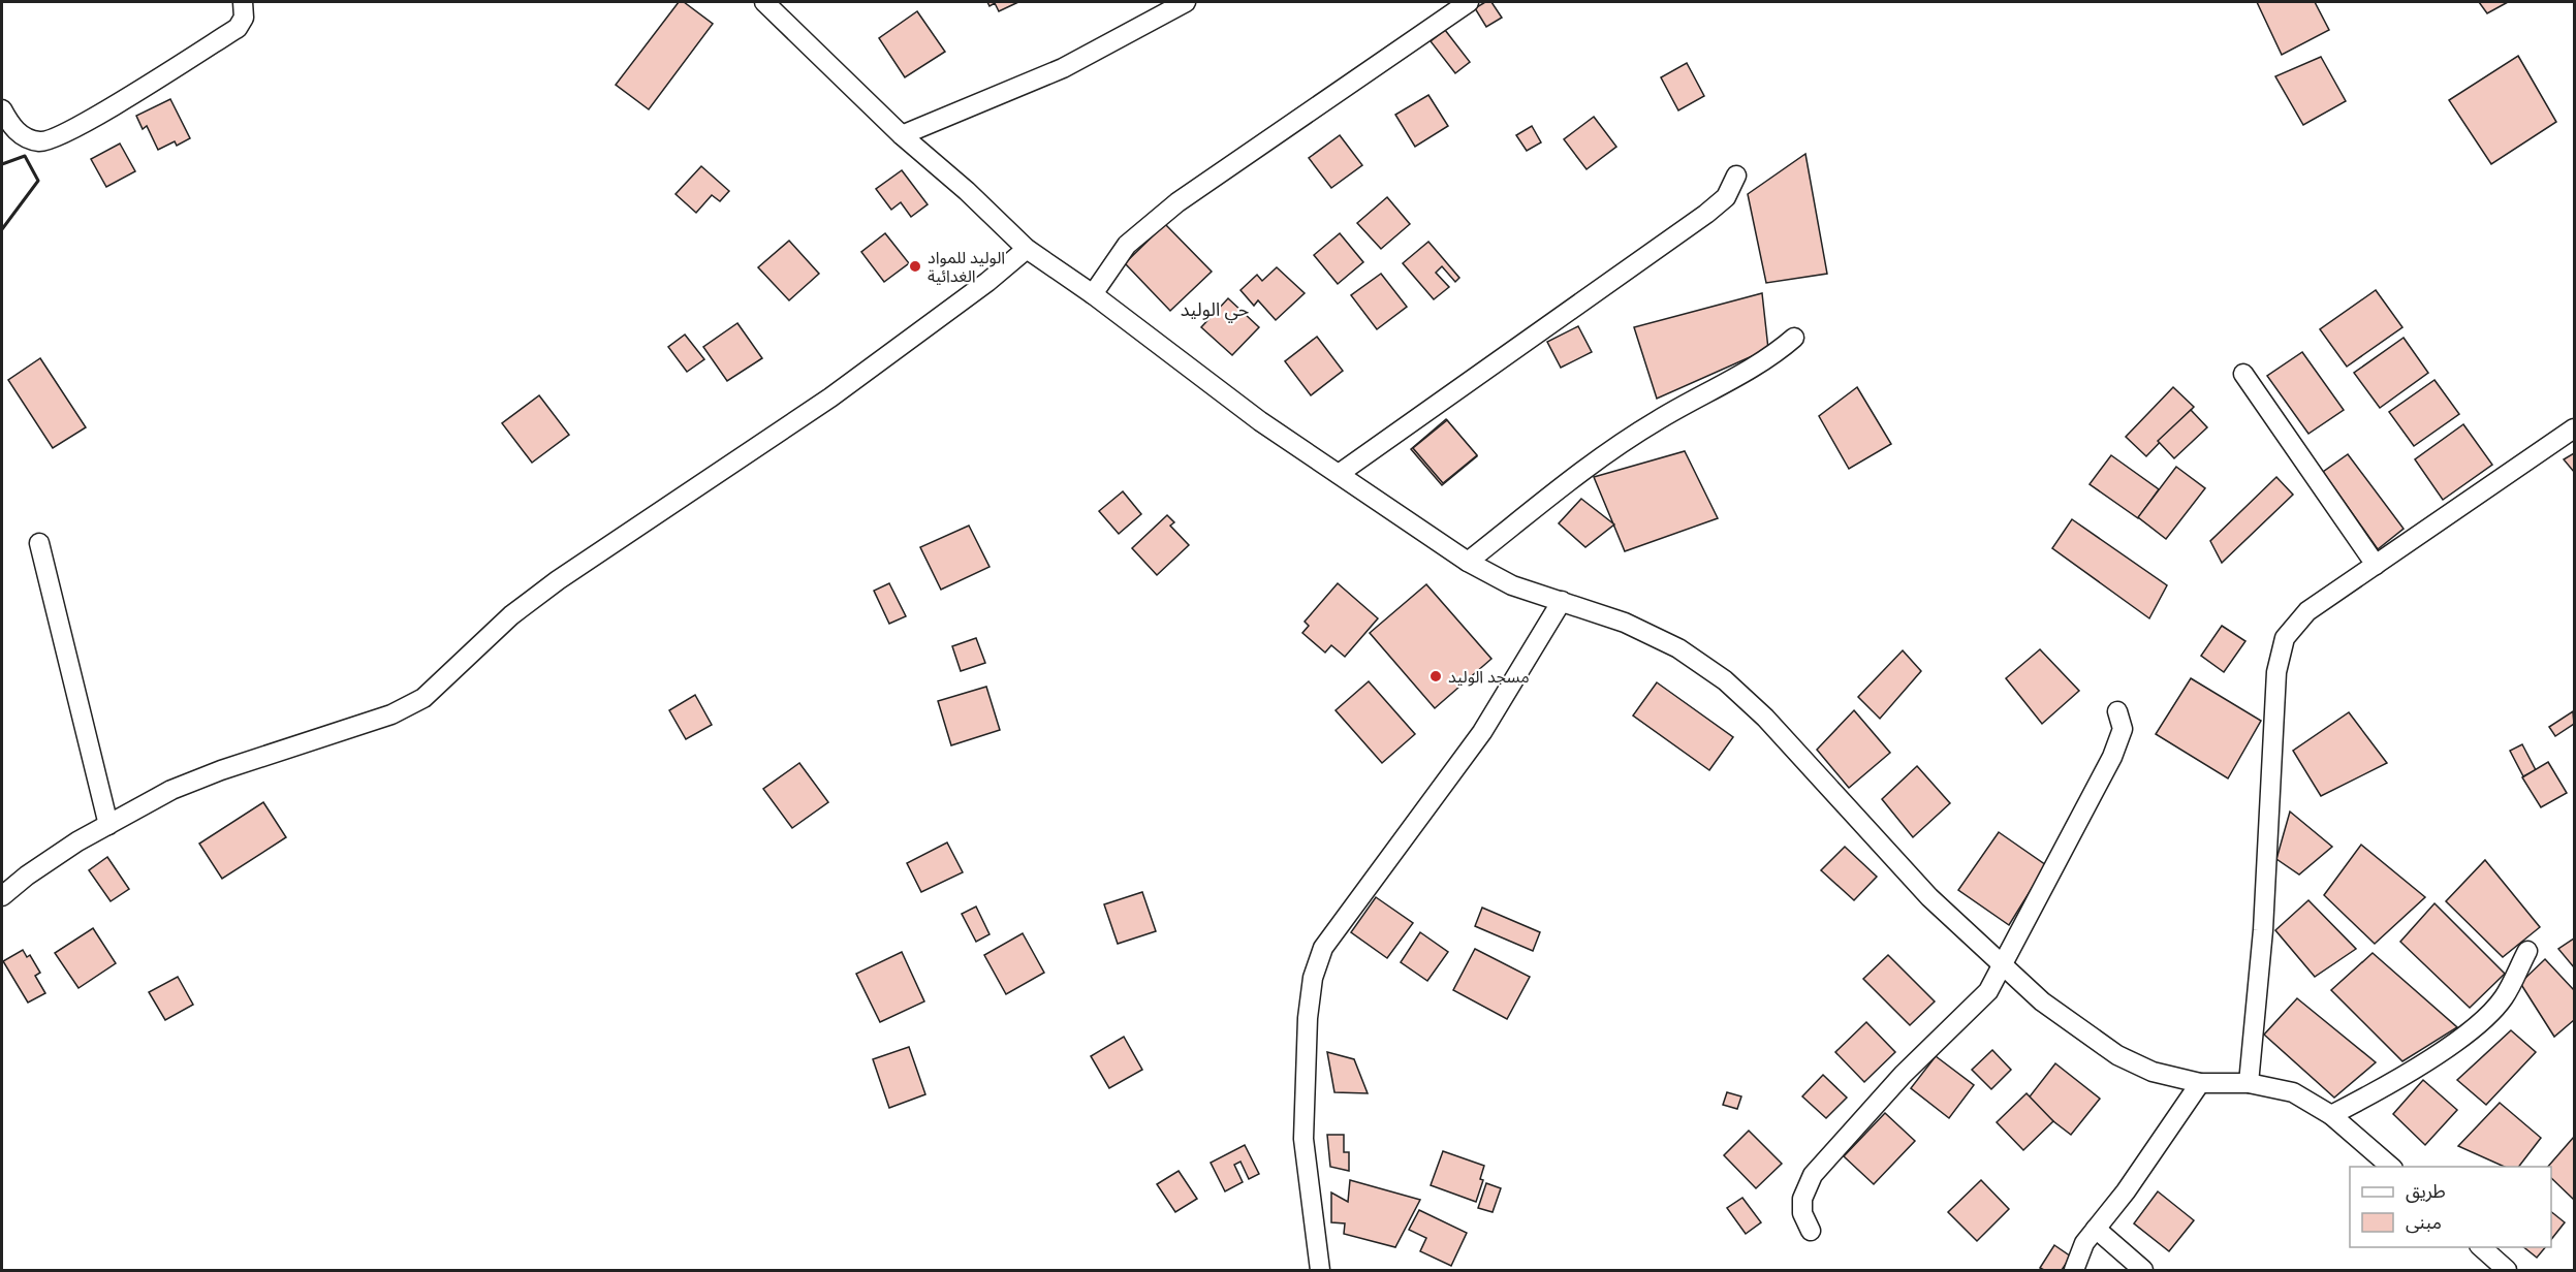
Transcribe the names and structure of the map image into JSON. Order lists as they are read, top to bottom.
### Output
{
  "districts": ["حي الوليد"],
  "places": ["الوليد للمواد الغدائية", "مسجد الوليد"],
  "legend": ["طريق", "مبنى"]
}
